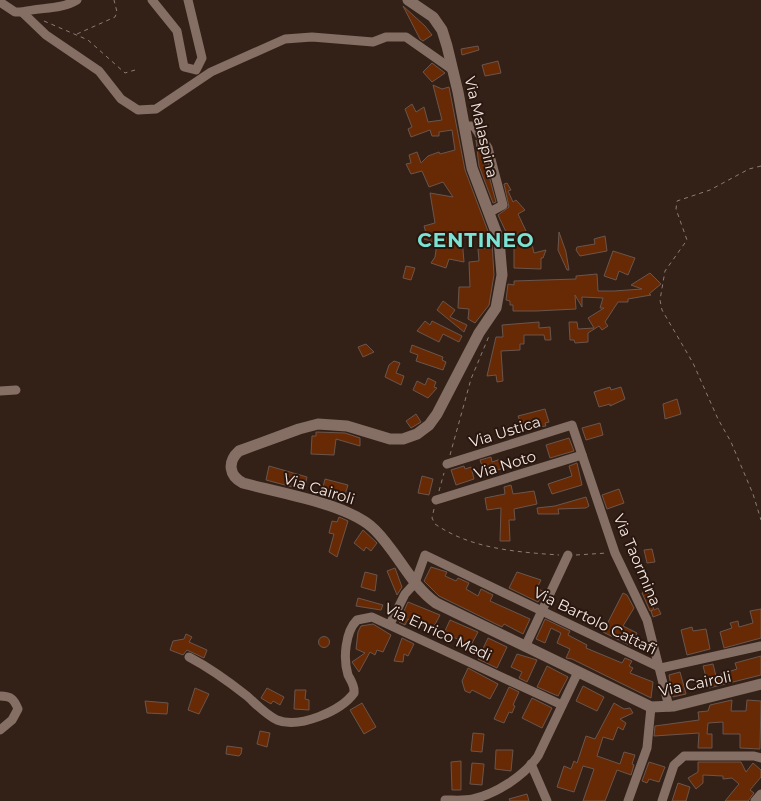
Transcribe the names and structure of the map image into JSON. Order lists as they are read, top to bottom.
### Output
{
  "streets": {
    "street": [
      "Via Malaspina",
      "Via Ustica",
      "Via Noto",
      "Via Cairoli",
      "Via Taormina",
      "Via Bartolo Cattafi",
      "Via Enrico Medi"
    ]
  },
  "crossings": [
    ["Via Malaspina", "Via Cairoli"],
    ["Via Ustica", "Via Taormina"],
    ["Via Noto", "Via Taormina"],
    ["Via Cairoli", "Via Taormina"],
    ["Via Cairoli", "Via Bartolo Cattafi"],
    ["Via Taormina", "Via Bartolo Cattafi"]
  ],
  "districts": ["CENTINEO"]
}
